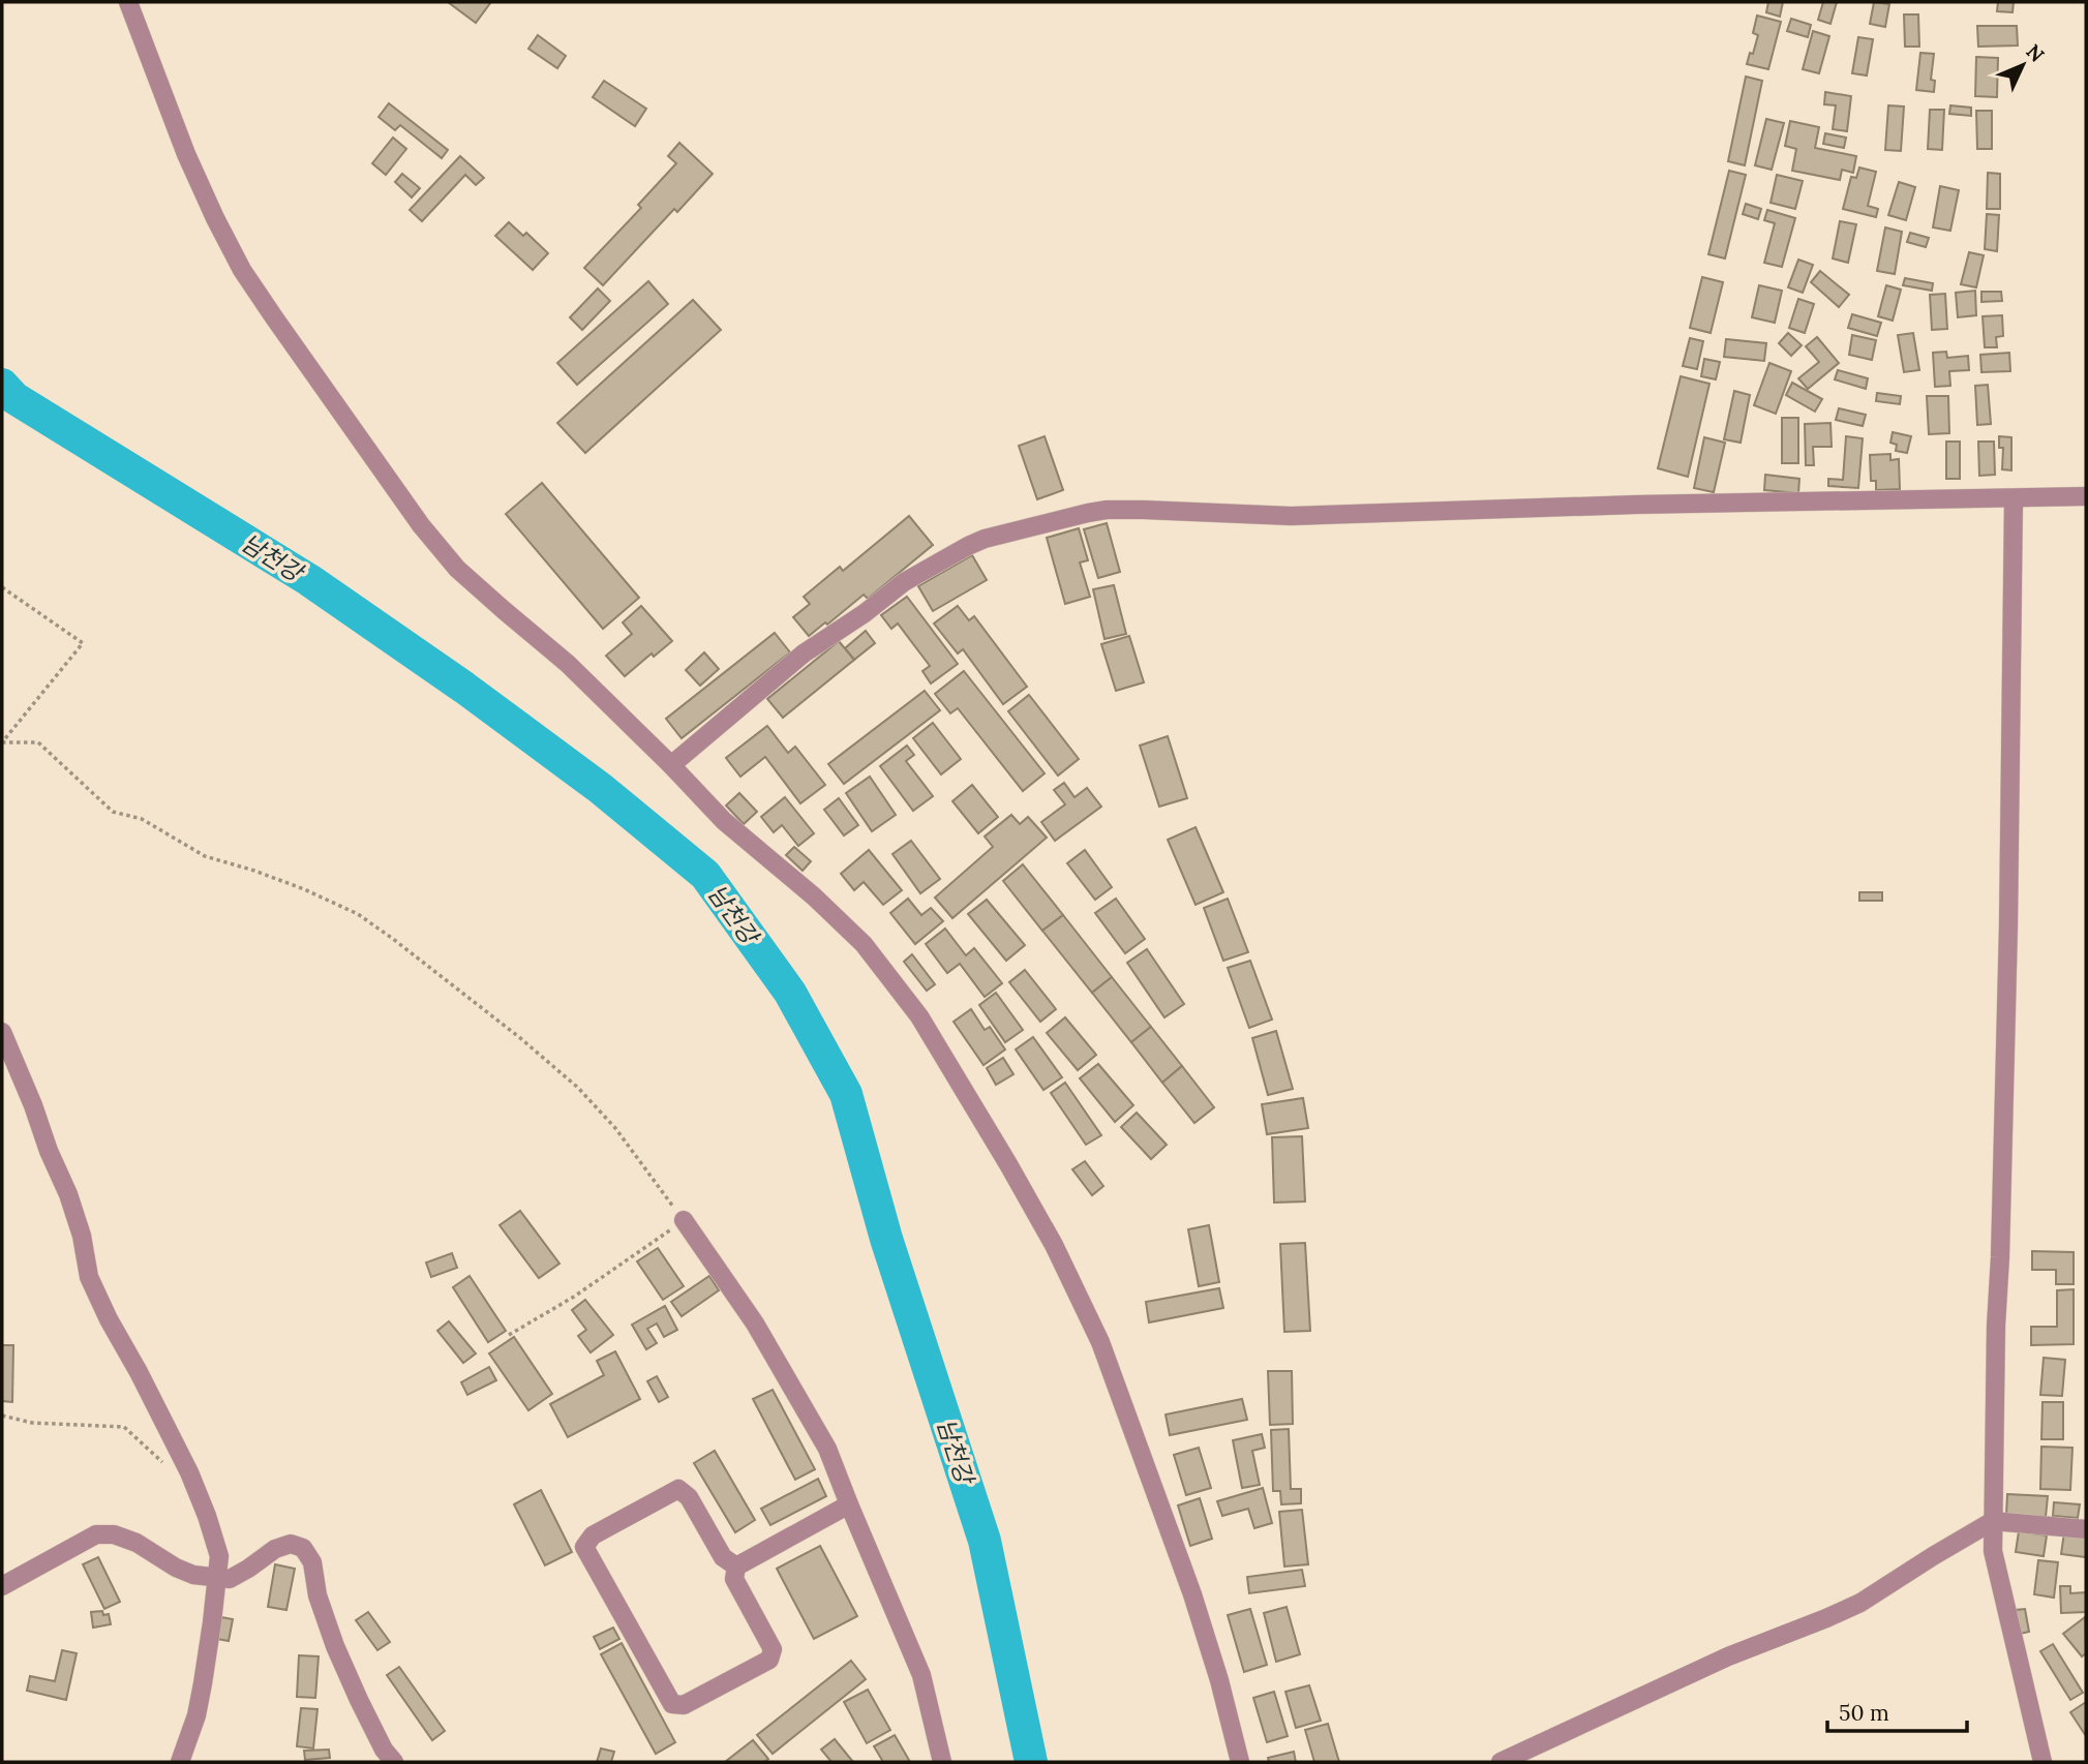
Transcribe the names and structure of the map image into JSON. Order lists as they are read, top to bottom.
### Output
{
  "water": ["남천강"],
  "scale_bar": "50 m",
  "north": "top right"
}
